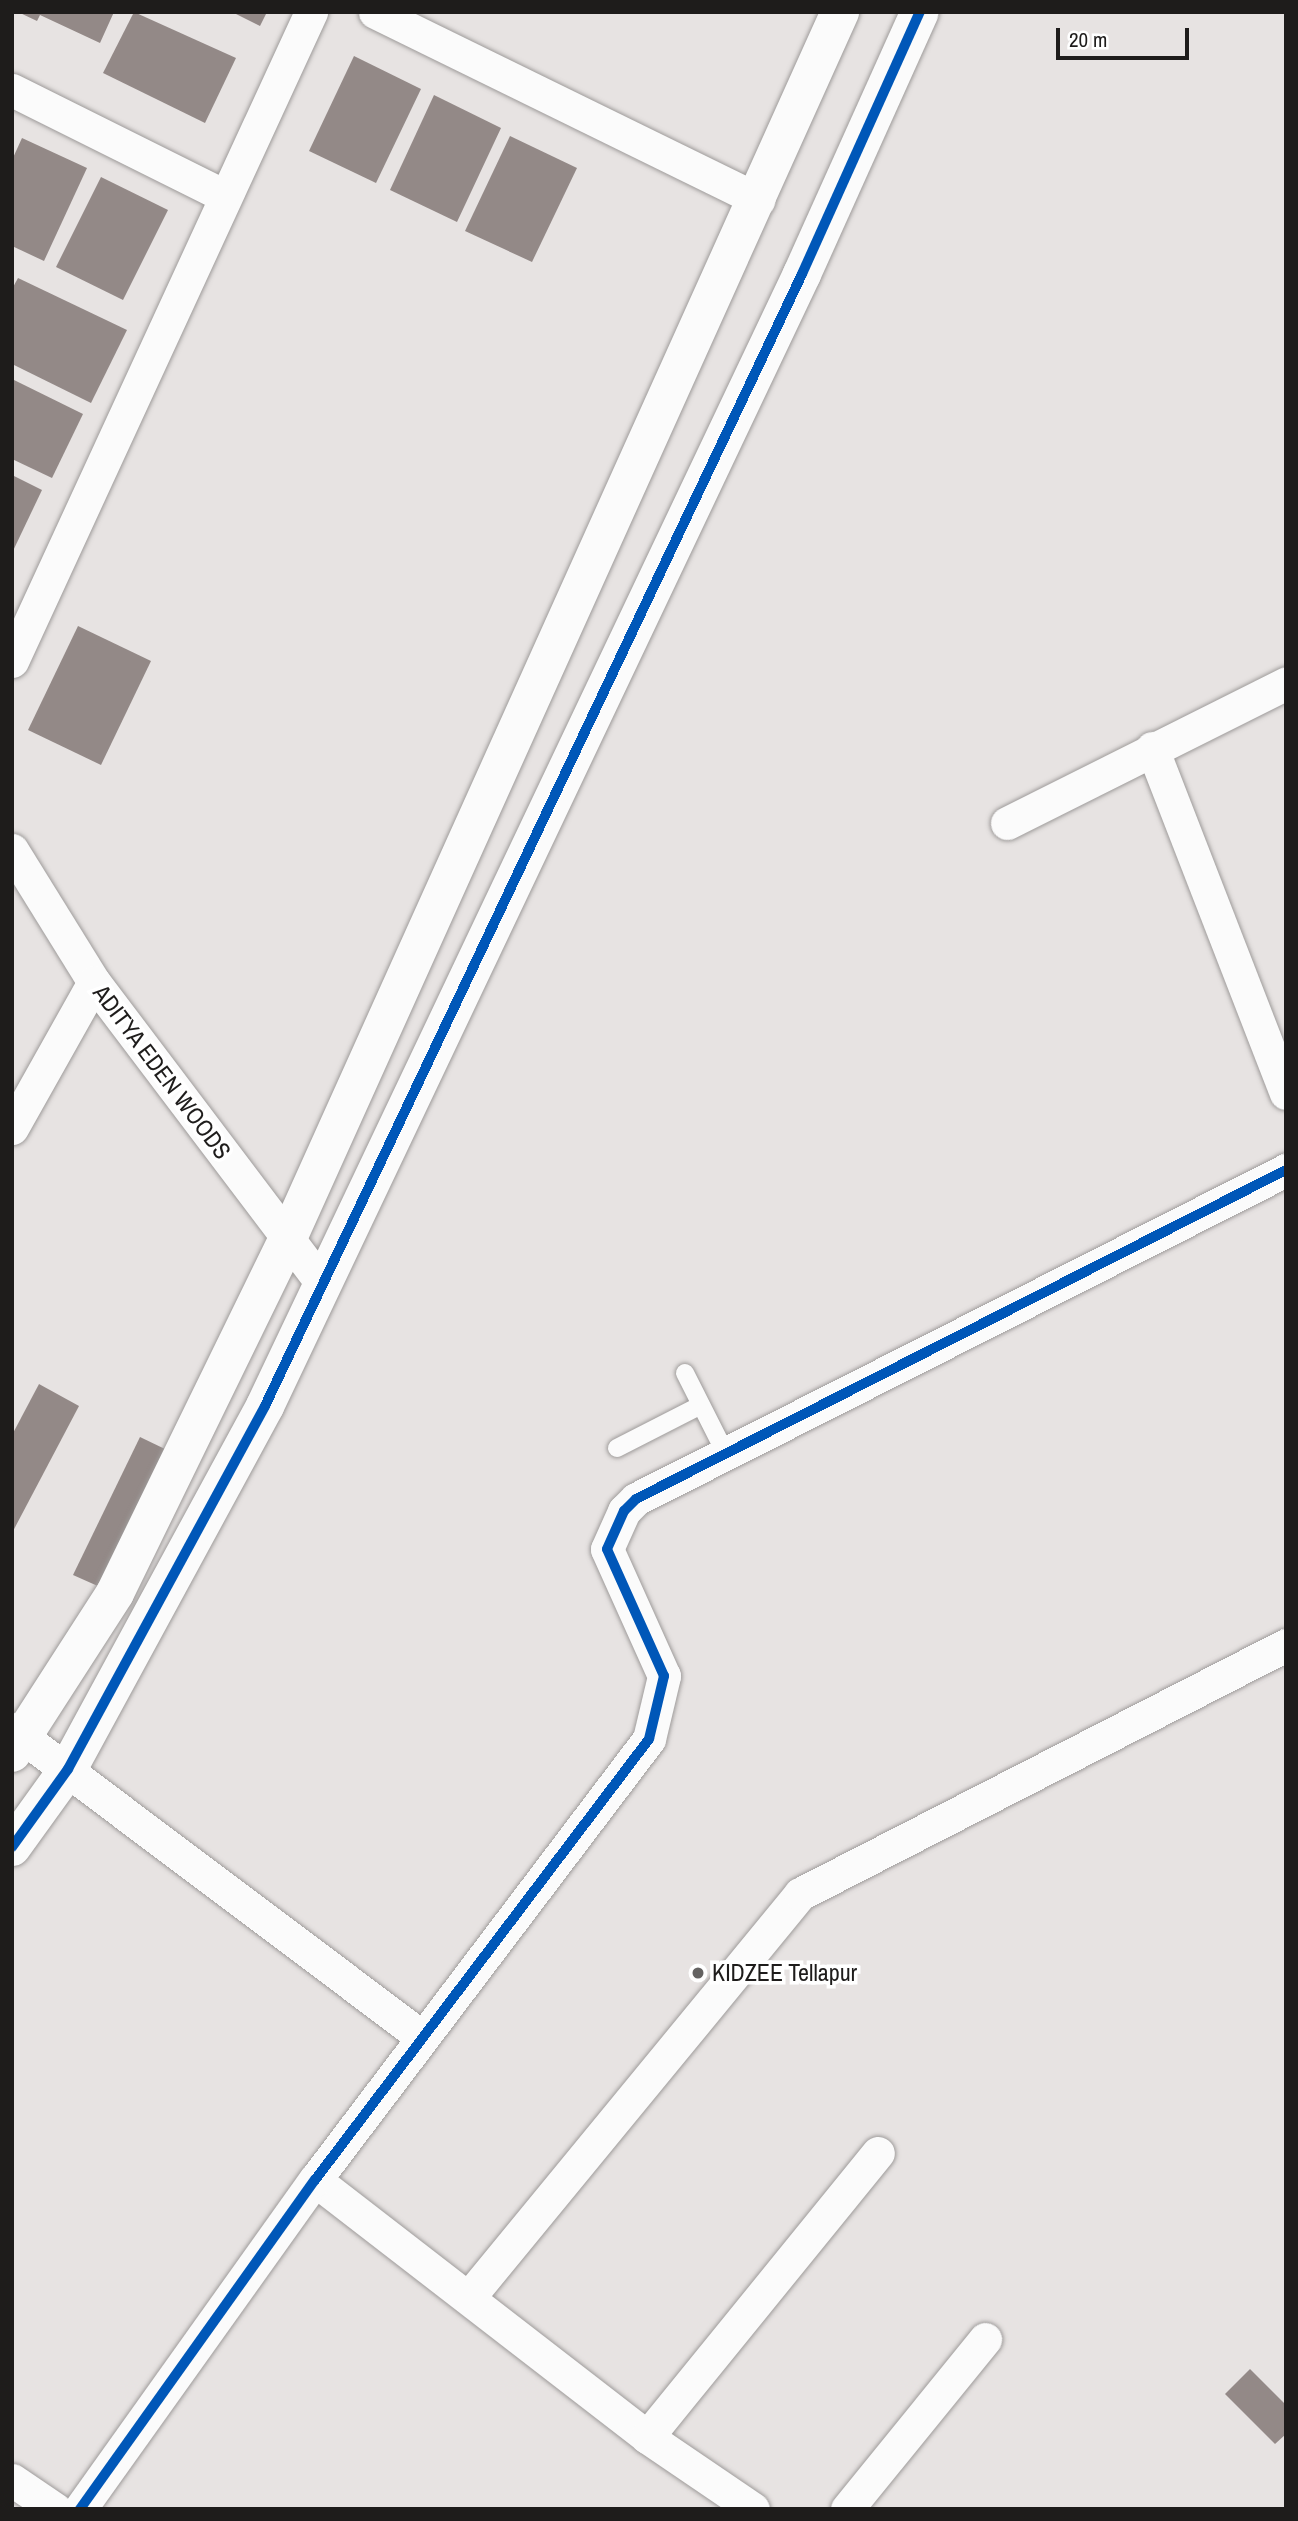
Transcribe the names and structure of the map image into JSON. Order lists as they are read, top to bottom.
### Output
{
  "streets": {
    "street": ["ADITYA EDEN WOODS"]
  },
  "places": ["KIDZEE Tellapur"],
  "scale_bar": "20 m"
}
